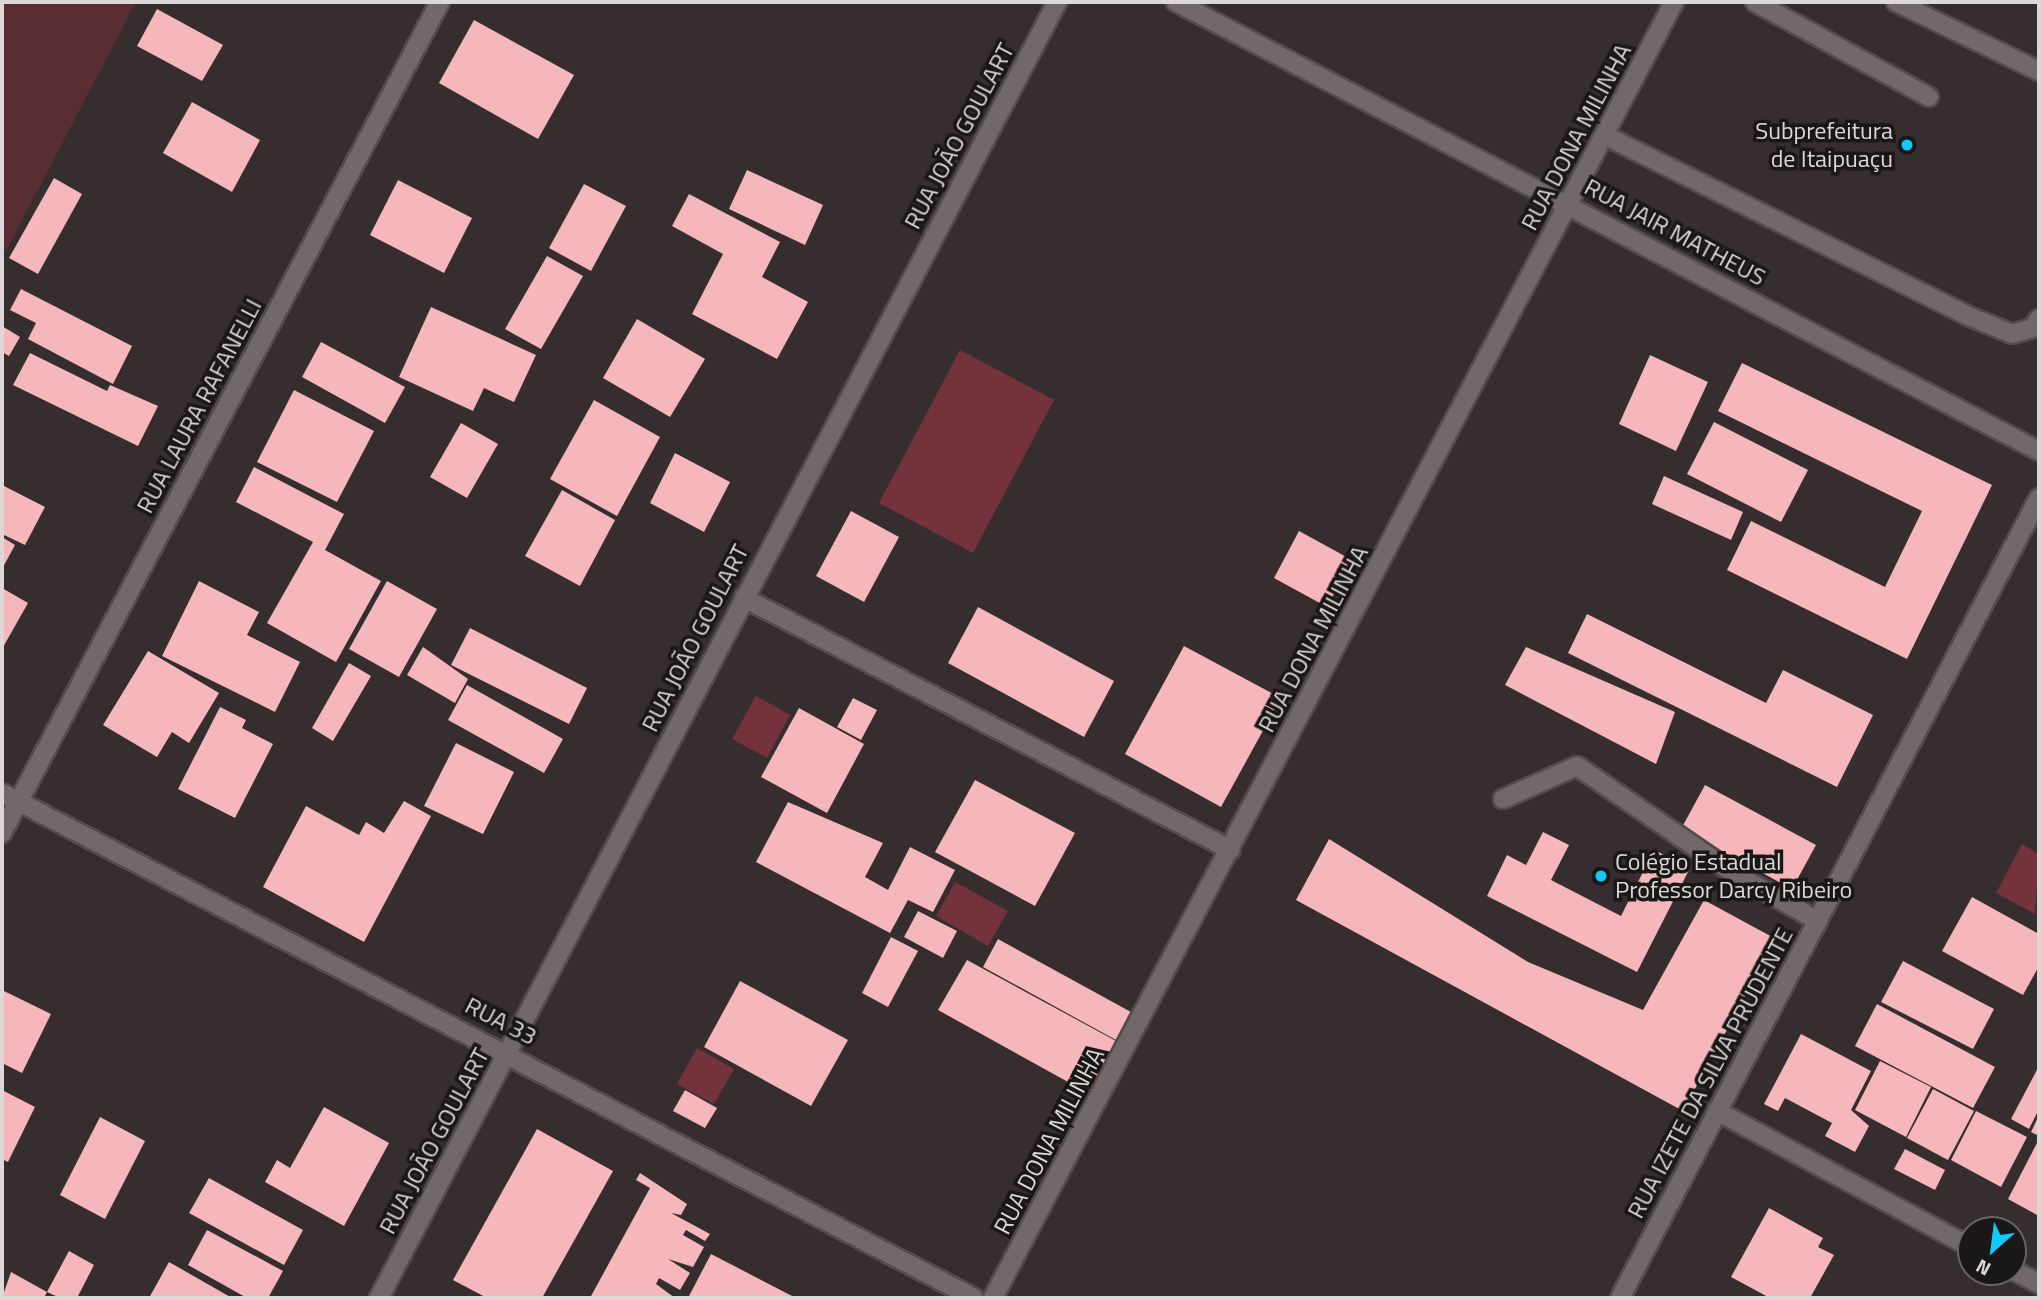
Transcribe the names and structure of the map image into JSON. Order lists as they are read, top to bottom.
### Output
{
  "streets": {
    "street": [
      "RUA JOÃO GOULART",
      "RUA DONA MILINHA",
      "RUA JAIR MATHEUS",
      "RUA LAURA RAFANELLI",
      "RUA 33",
      "RUA IZETE DA SILVA PRUDENTE"
    ]
  },
  "crossings": [
    ["RUA JOÃO GOULART", "RUA 33"],
    ["RUA DONA MILINHA", "RUA JAIR MATHEUS"],
    ["RUA LAURA RAFANELLI", "RUA 33"]
  ],
  "places": ["Subprefeitura de Itaipuaçu", "Colégio Estadual Professor Darcy Ribeiro"],
  "north": "bottom left"
}
